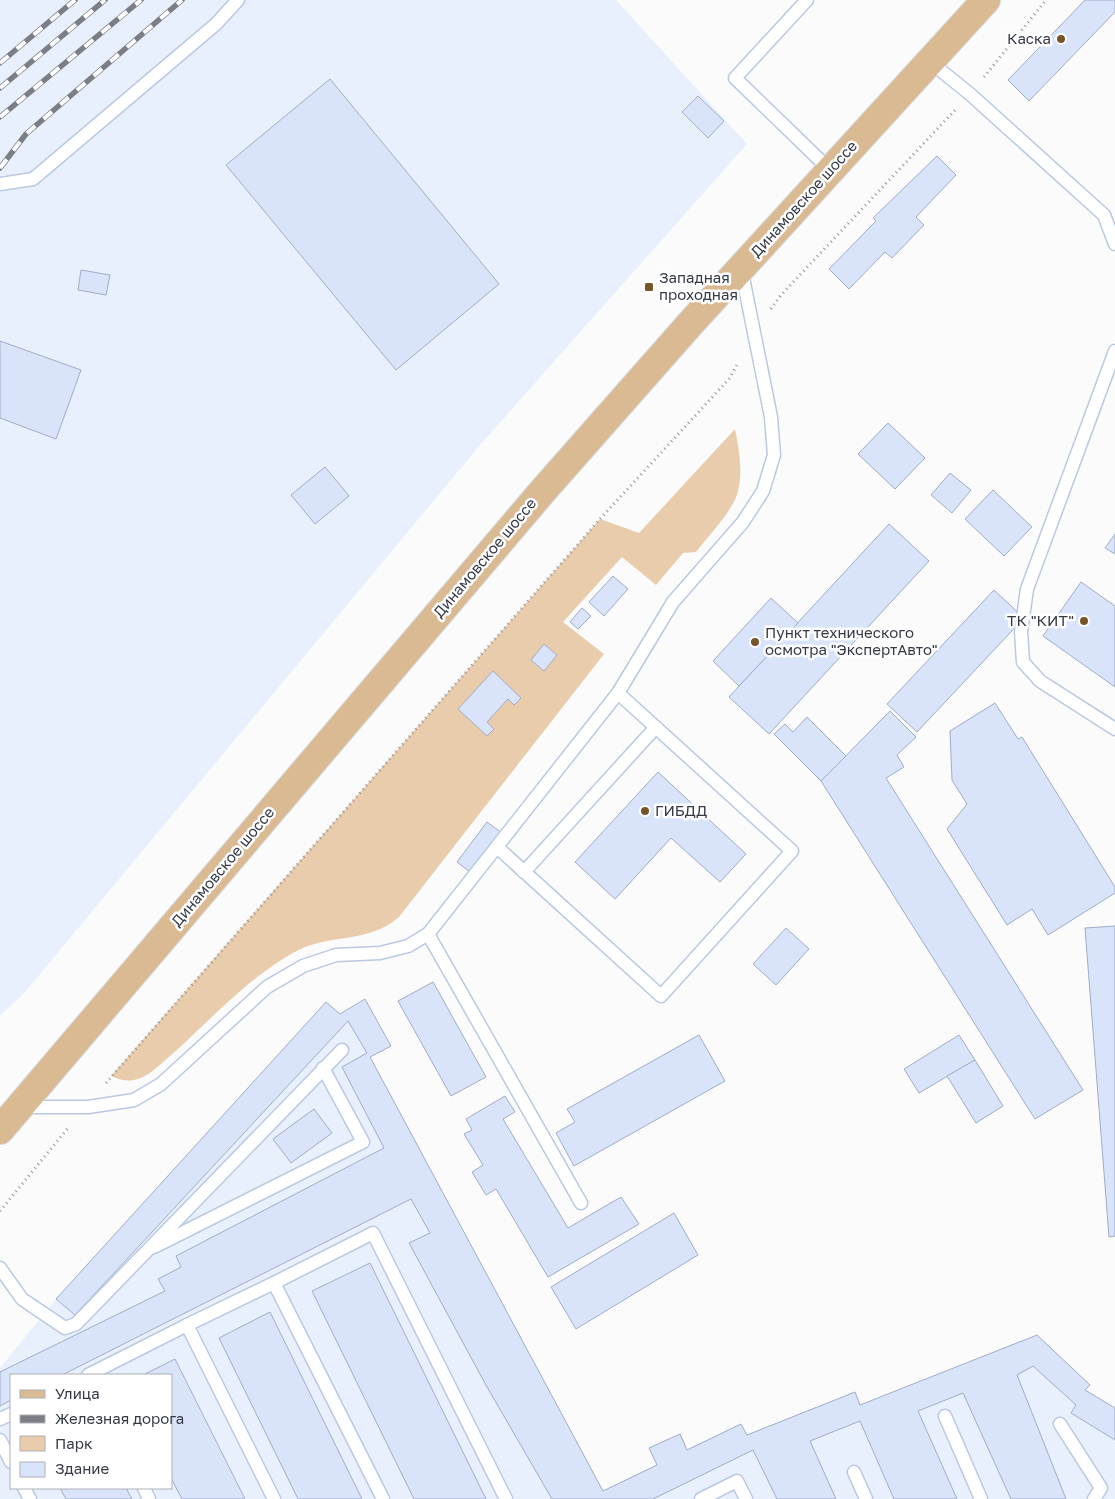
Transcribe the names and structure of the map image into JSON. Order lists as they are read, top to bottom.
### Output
{
  "streets": {
    "main road": ["Динамовское шоссе"]
  },
  "places": {
    "other": [
      "Каска",
      "ТК \"КИТ\"",
      "Пункт технического осмотра \"ЭкспертАвто\"",
      "ГИБДД"
    ],
    "transit": ["Западная проходная"]
  },
  "legend": [
    "Улица",
    "Железная дорога",
    "Парк",
    "Здание"
  ]
}
